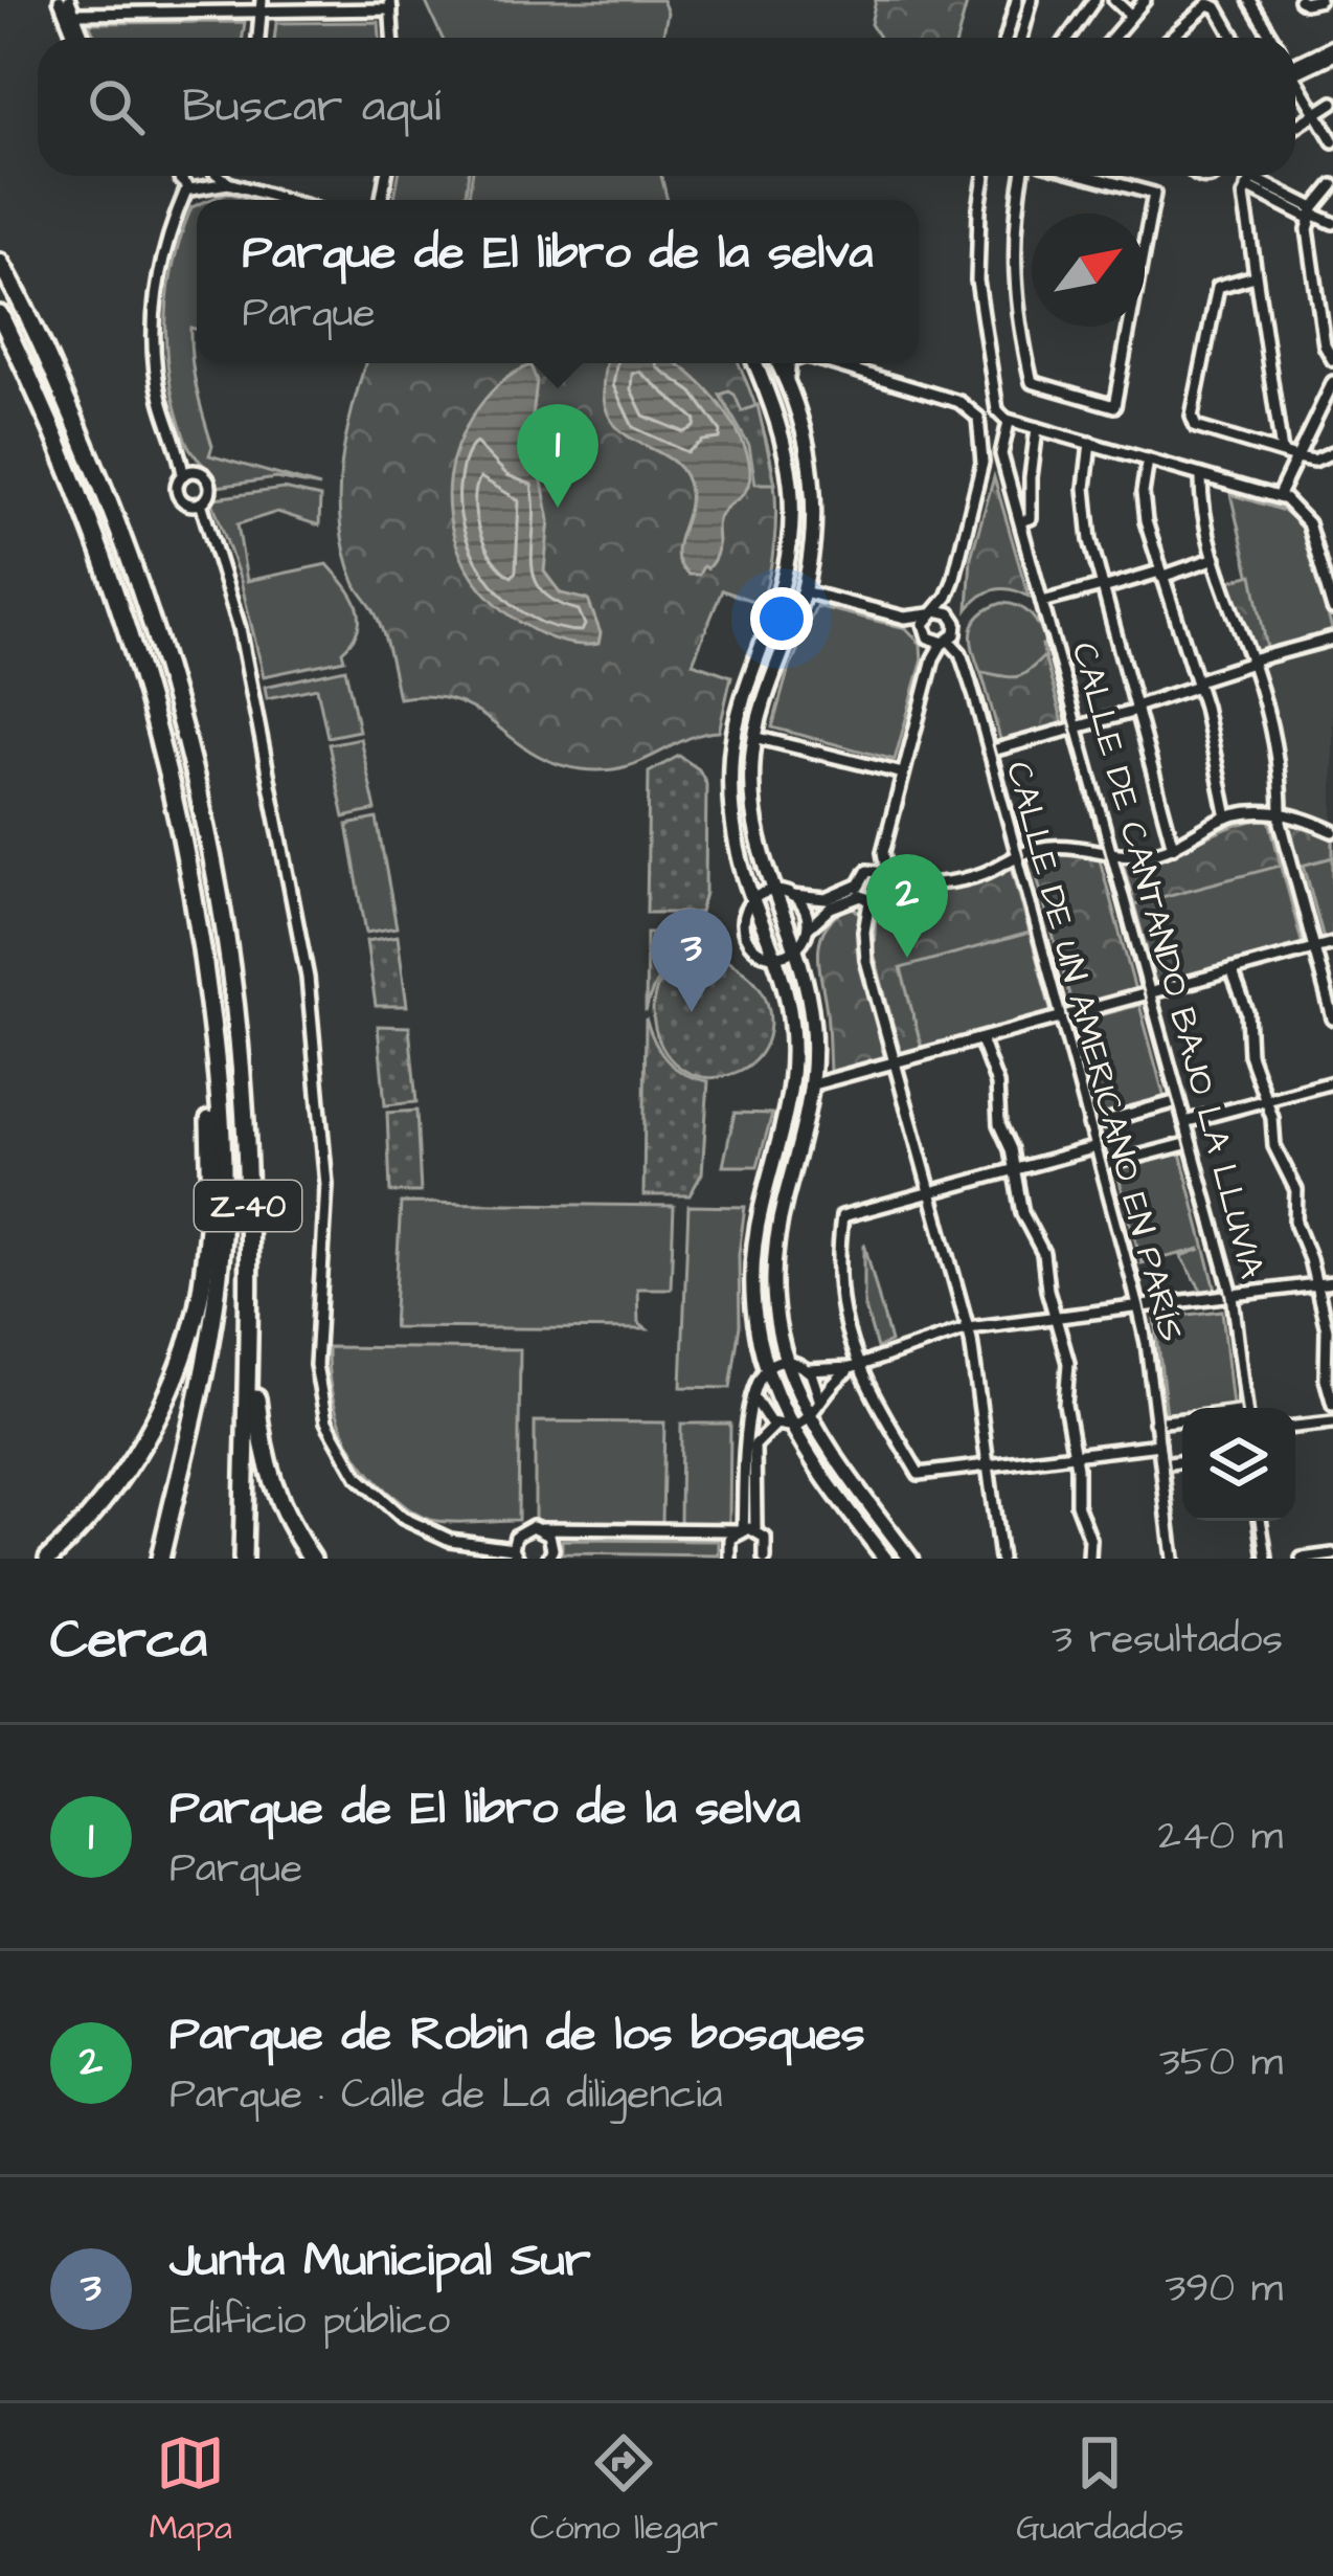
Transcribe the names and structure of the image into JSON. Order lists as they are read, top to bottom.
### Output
{
  "streets": {
    "highway": ["Z-40"],
    "street": ["CALLE DE CANTANDO BAJO LA LLUVIA", "CALLE DE UN AMERICANO EN PARÍS"]
  },
  "north": "top right",
  "page": {
    "search": "Buscar aquí",
    "popup": ["Parque de El libro de la selva", "Parque"],
    "pins": ["1", "2", "3"],
    "heading": ["Cerca", "3 resultados"],
    "list": [
      {
        "mark": "1",
        "name": "Parque de El libro de la selva",
        "note": "Parque",
        "value": "240 m"
      },
      {
        "mark": "2",
        "name": "Parque de Robin de los bosques",
        "note": "Parque · Calle de La diligencia",
        "value": "350 m"
      },
      {
        "mark": "3",
        "name": "Junta Municipal Sur",
        "note": "Edificio público",
        "value": "390 m"
      }
    ],
    "nav": ["Mapa", "Cómo llegar", "Guardados"]
  }
}
